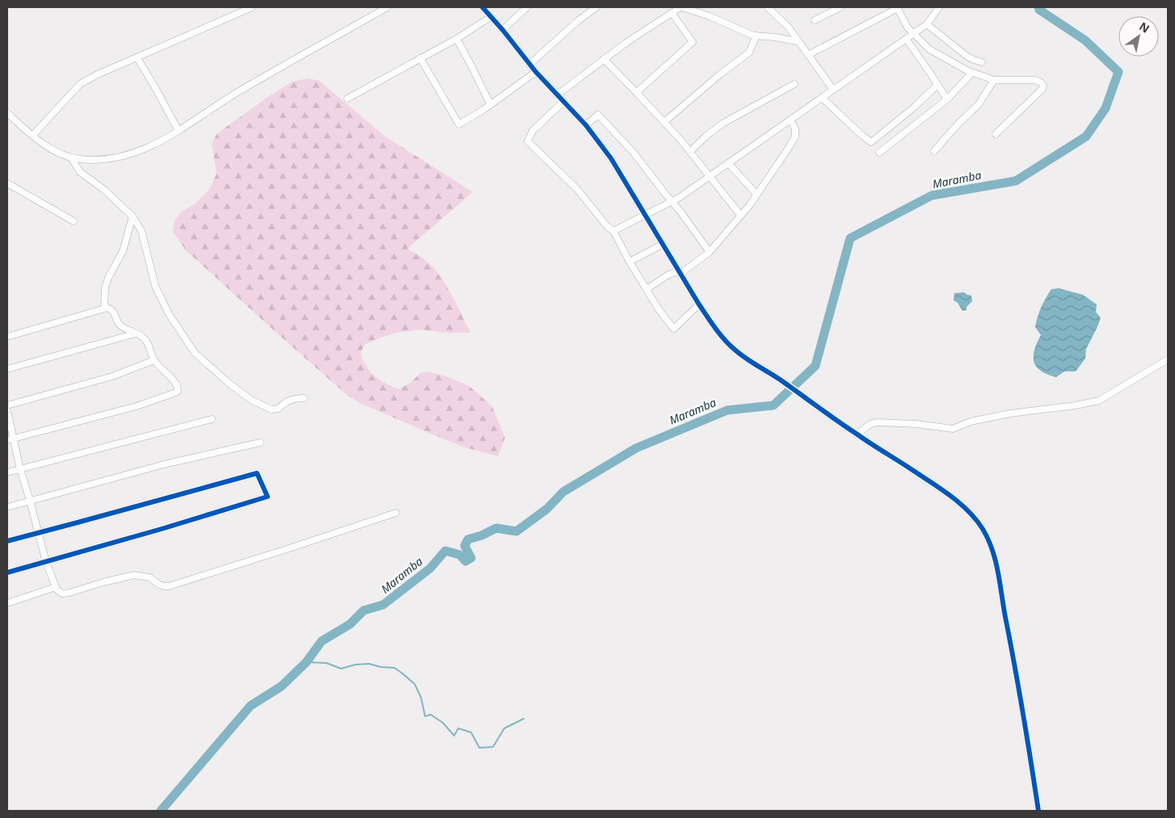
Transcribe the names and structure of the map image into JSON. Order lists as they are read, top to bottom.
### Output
{
  "water": ["Maramba"],
  "north": "top right"
}
